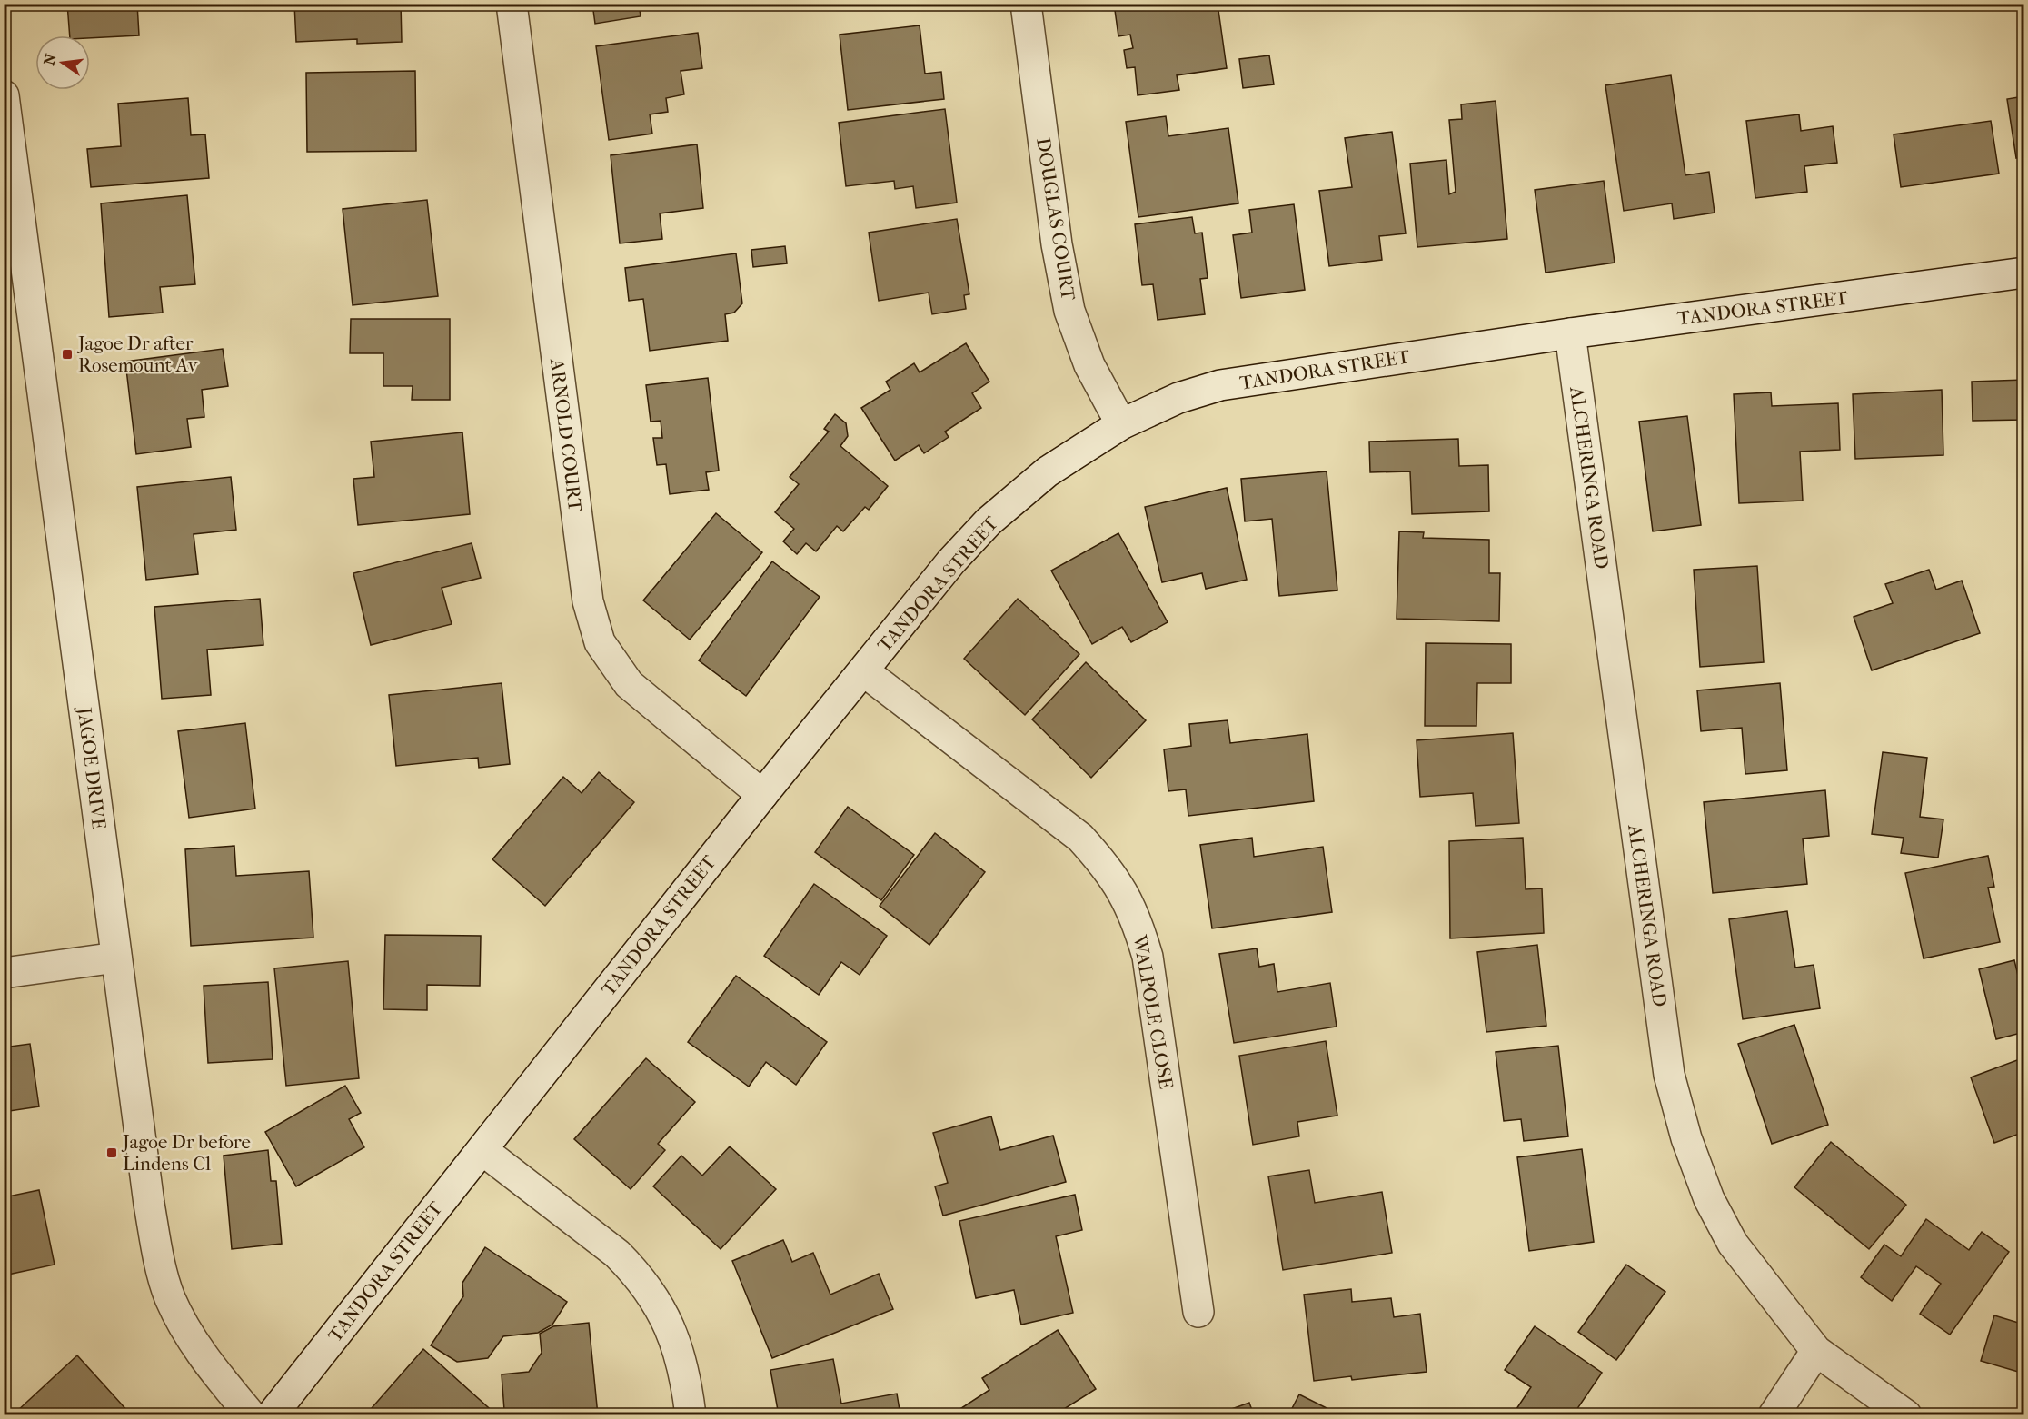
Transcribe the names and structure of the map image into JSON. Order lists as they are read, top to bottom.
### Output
{
  "streets": {
    "street": [
      "DOUGLAS COURT",
      "TANDORA STREET",
      "ARNOLD COURT",
      "ALCHERINGA ROAD",
      "JAGOE DRIVE",
      "WALPOLE CLOSE"
    ]
  },
  "crossings": [
    ["DOUGLAS COURT", "TANDORA STREET"],
    ["TANDORA STREET", "ARNOLD COURT"],
    ["TANDORA STREET", "ALCHERINGA ROAD"],
    ["TANDORA STREET", "WALPOLE CLOSE"]
  ],
  "places": {
    "transit": ["Jagoe Dr after Rosemount Av", "Jagoe Dr before Lindens Cl"]
  },
  "north": "left"
}
